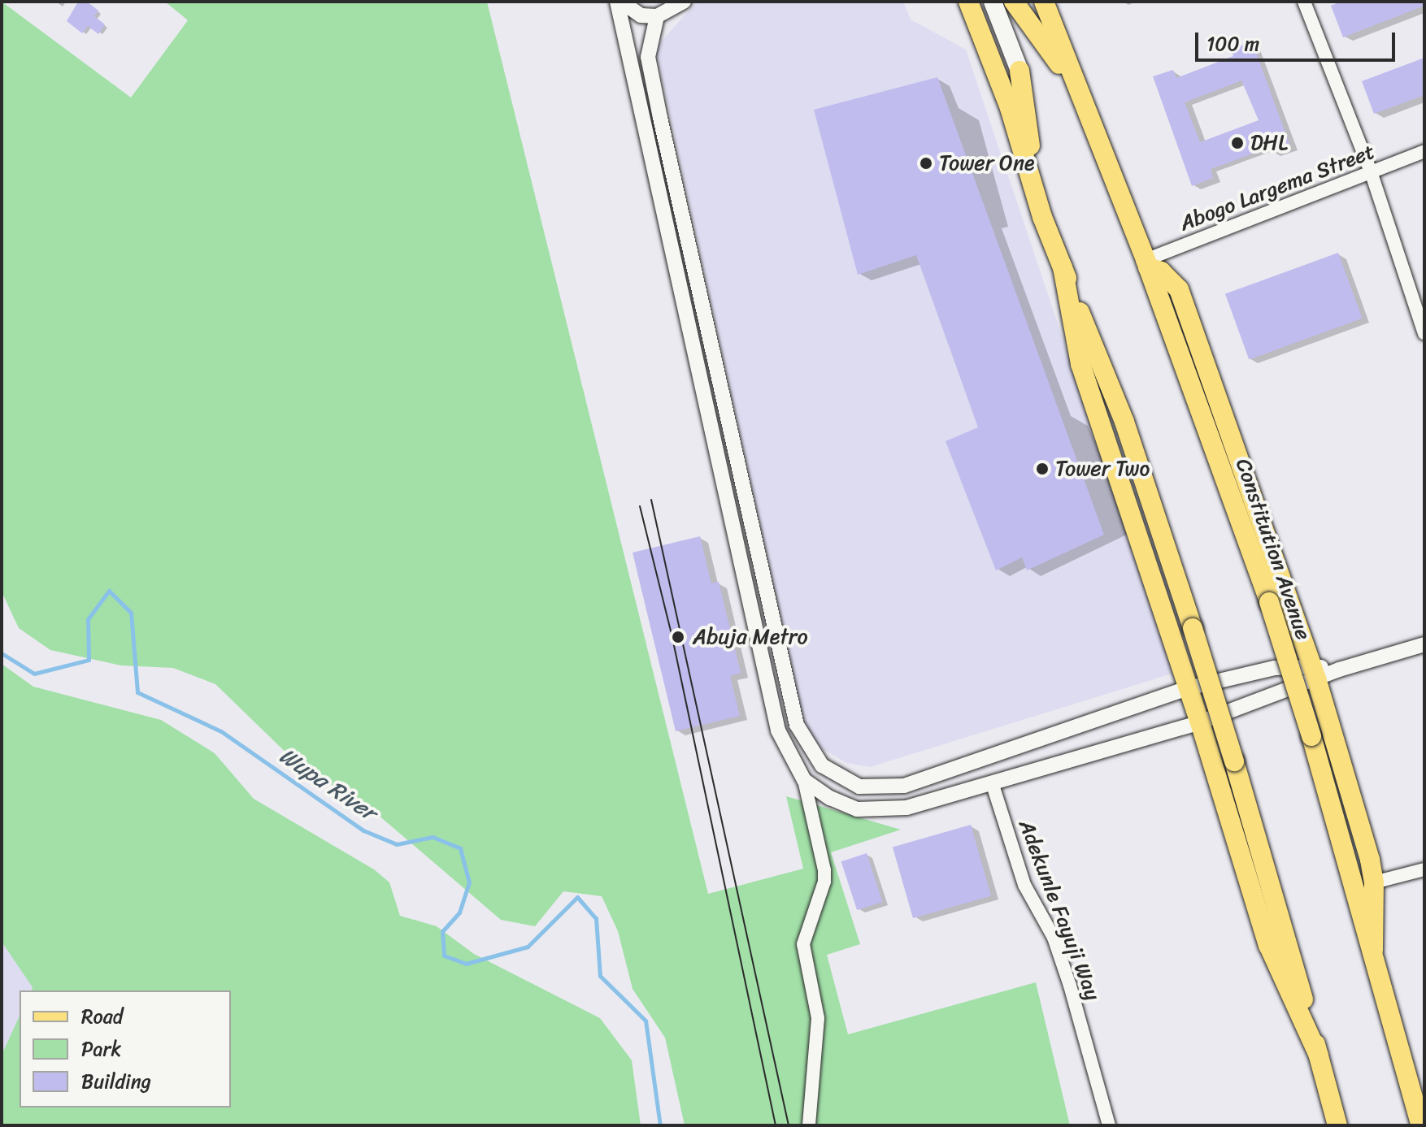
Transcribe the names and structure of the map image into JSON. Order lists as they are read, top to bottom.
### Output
{
  "streets": {
    "main road": ["Constitution Avenue"],
    "street": ["Abogo Largema Street", "Adekunle Fayuji Way"]
  },
  "crossings": [
    ["Abogo Largema Street", "Constitution Avenue"]
  ],
  "water": ["Wupa River"],
  "places": [
    "DHL",
    "Tower One",
    "Tower Two",
    "Abuja Metro"
  ],
  "legend": ["Road", "Park", "Building"],
  "scale_bar": "100 m"
}
